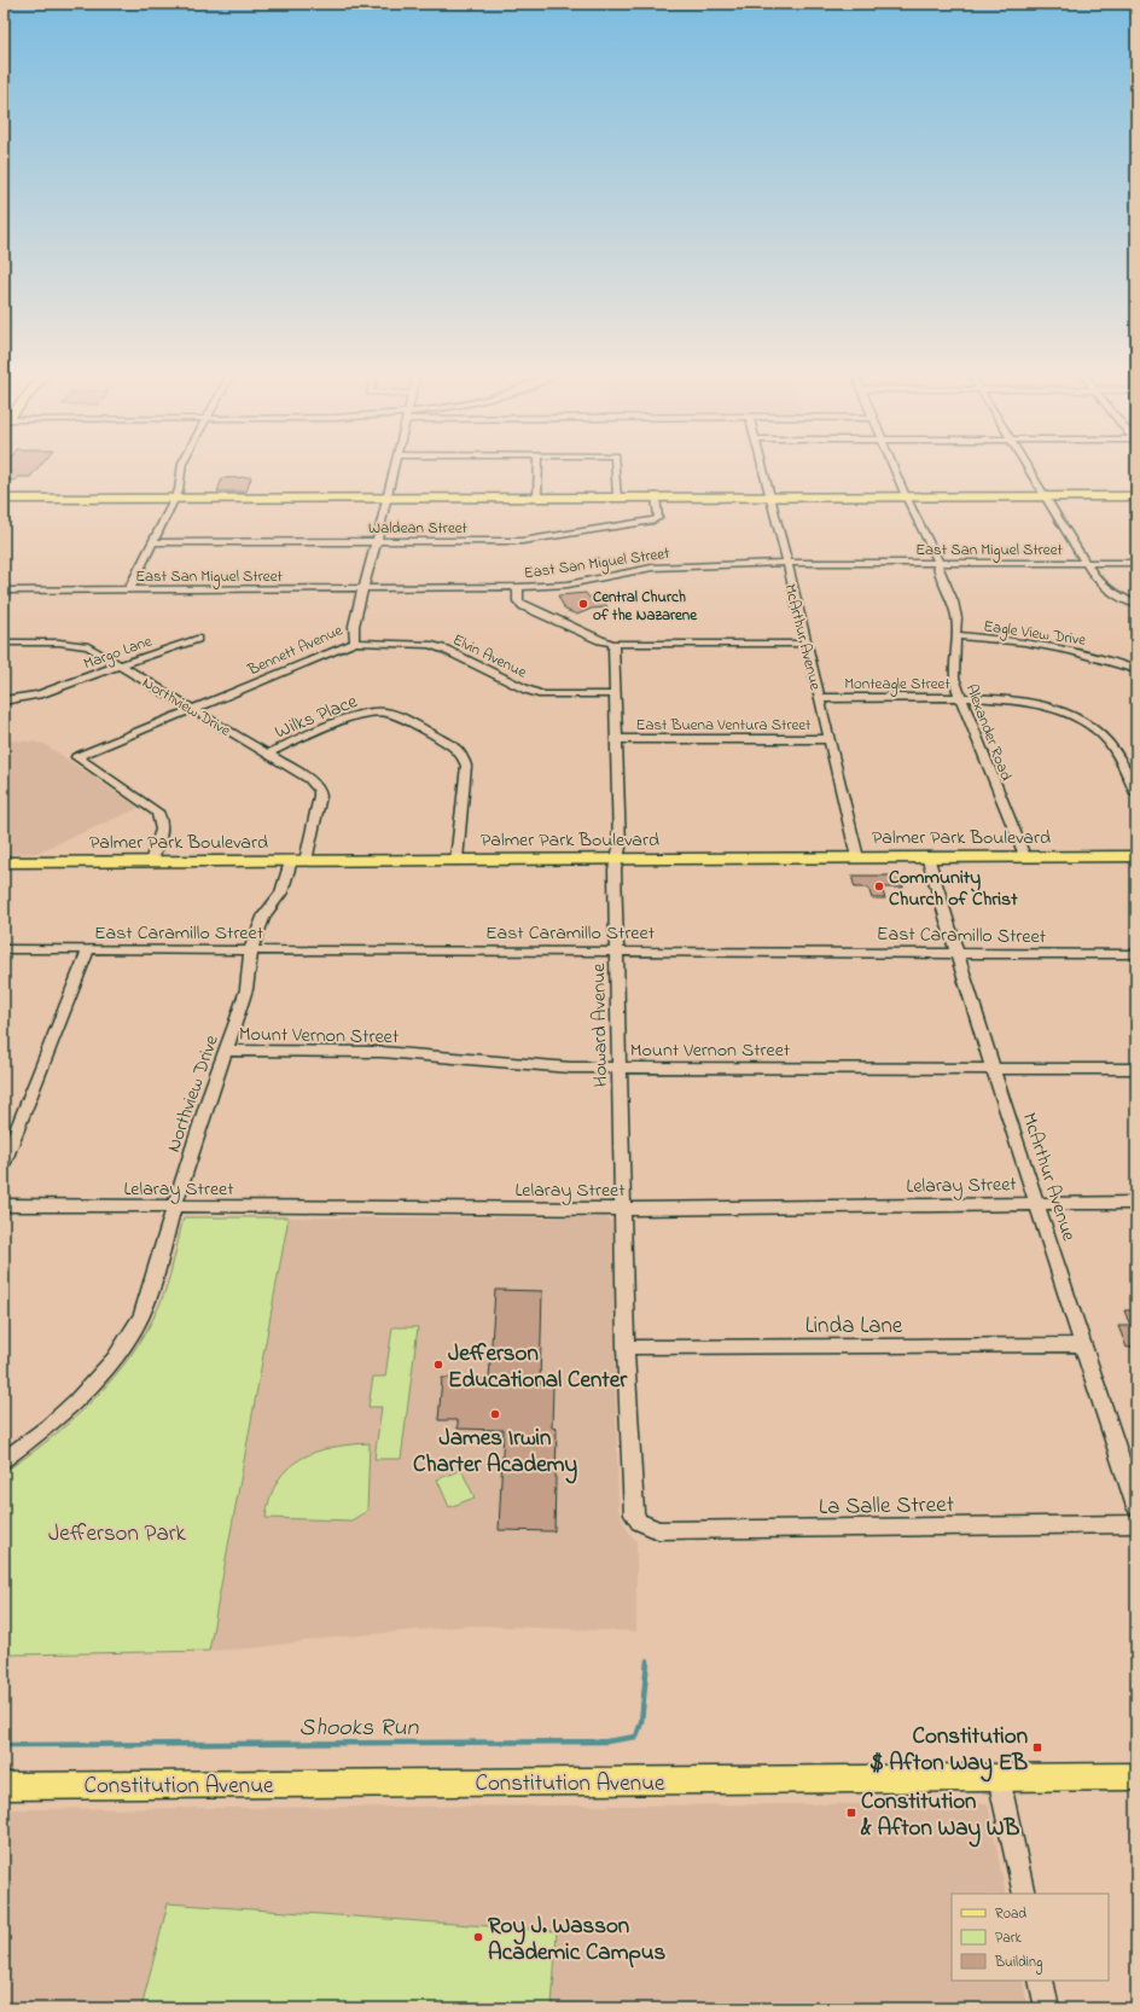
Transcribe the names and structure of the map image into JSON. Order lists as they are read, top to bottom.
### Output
{
  "streets": {
    "main road": ["Palmer Park Boulevard", "Constitution Avenue"],
    "street": [
      "Waldean Street",
      "East San Miguel Street",
      "Eagle View Drive",
      "McArthur Avenue",
      "Bennett Avenue",
      "Margo Lane",
      "Elvin Avenue",
      "Monteagle Street",
      "Northview Drive",
      "Wilks Place",
      "East Buena Ventura Street",
      "Alexander Road",
      "East Caramillo Street",
      "Howard Avenue",
      "Mount Vernon Street",
      "Lelaray Street",
      "Linda Lane",
      "La Salle Street"
    ]
  },
  "crossings": [
    ["Waldean Street", "Bennett Avenue"],
    ["East San Miguel Street", "McArthur Avenue"],
    ["East San Miguel Street", "Bennett Avenue"],
    ["East San Miguel Street", "Alexander Road"],
    ["Eagle View Drive", "Alexander Road"],
    ["McArthur Avenue", "Monteagle Street"],
    ["McArthur Avenue", "East Buena Ventura Street"],
    ["McArthur Avenue", "Palmer Park Boulevard"],
    ["McArthur Avenue", "East Caramillo Street"],
    ["McArthur Avenue", "Mount Vernon Street"],
    ["McArthur Avenue", "Lelaray Street"],
    ["McArthur Avenue", "Linda Lane"],
    ["Bennett Avenue", "Elvin Avenue"],
    ["Bennett Avenue", "Northview Drive"],
    ["Bennett Avenue", "Palmer Park Boulevard"],
    ["Margo Lane", "Northview Drive"],
    ["Elvin Avenue", "Howard Avenue"],
    ["Monteagle Street", "Alexander Road"],
    ["Northview Drive", "Wilks Place"],
    ["Northview Drive", "Palmer Park Boulevard"],
    ["Northview Drive", "East Caramillo Street"],
    ["Northview Drive", "Mount Vernon Street"],
    ["Northview Drive", "Lelaray Street"],
    ["Wilks Place", "Palmer Park Boulevard"],
    ["East Buena Ventura Street", "Howard Avenue"],
    ["Alexander Road", "Palmer Park Boulevard"],
    ["Palmer Park Boulevard", "Howard Avenue"],
    ["East Caramillo Street", "Howard Avenue"],
    ["Howard Avenue", "Mount Vernon Street"],
    ["Howard Avenue", "Lelaray Street"],
    ["Howard Avenue", "Linda Lane"],
    ["Howard Avenue", "La Salle Street"]
  ],
  "water": ["Shooks Run"],
  "parks": ["Jefferson Park"],
  "places": {
    "other": [
      "Central Church of the Nazarene",
      "Community Church of Christ",
      "Jefferson Educational Center",
      "James Irwin Charter Academy",
      "Roy J. Wasson Academic Campus"
    ],
    "transit": ["Constitution $ Afton Way EB", "Constitution & Afton Way WB"]
  },
  "legend": ["Road", "Park", "Building"]
}
